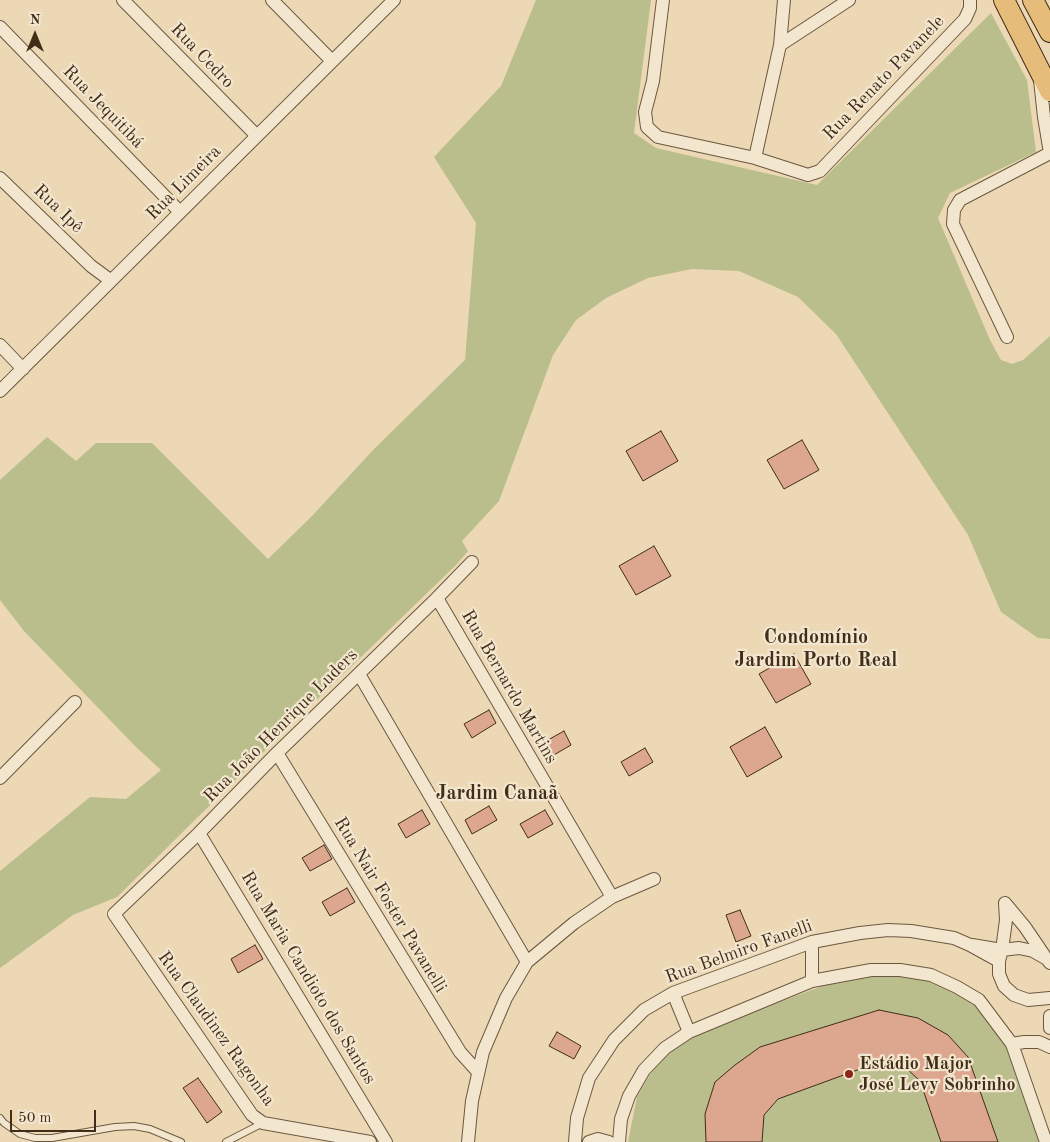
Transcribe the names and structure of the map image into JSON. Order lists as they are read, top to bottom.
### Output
{
  "streets": {
    "street": [
      "Rua Cedro",
      "Rua Renato Pavanele",
      "Rua Jequitibá",
      "Rua Limeira",
      "Rua Ipê",
      "Rua Bernardo Martins",
      "Rua João Henrique Luders",
      "Rua Nair Foster Pavanelli",
      "Rua Belmiro Fanelli",
      "Rua Maria Candioto dos Santos",
      "Rua Claudinez Ragonha"
    ]
  },
  "crossings": [
    ["Rua Cedro", "Rua Limeira"],
    ["Rua Jequitibá", "Rua Limeira"],
    ["Rua Limeira", "Rua Ipê"],
    ["Rua Bernardo Martins", "Rua João Henrique Luders"],
    ["Rua João Henrique Luders", "Rua Nair Foster Pavanelli"],
    ["Rua João Henrique Luders", "Rua Maria Candioto dos Santos"],
    ["Rua João Henrique Luders", "Rua Claudinez Ragonha"]
  ],
  "districts": ["Condomínio Jardim Porto Real", "Jardim Canaã"],
  "places": ["Estádio Major José Levy Sobrinho"],
  "scale_bar": "50 m",
  "north": "top"
}
